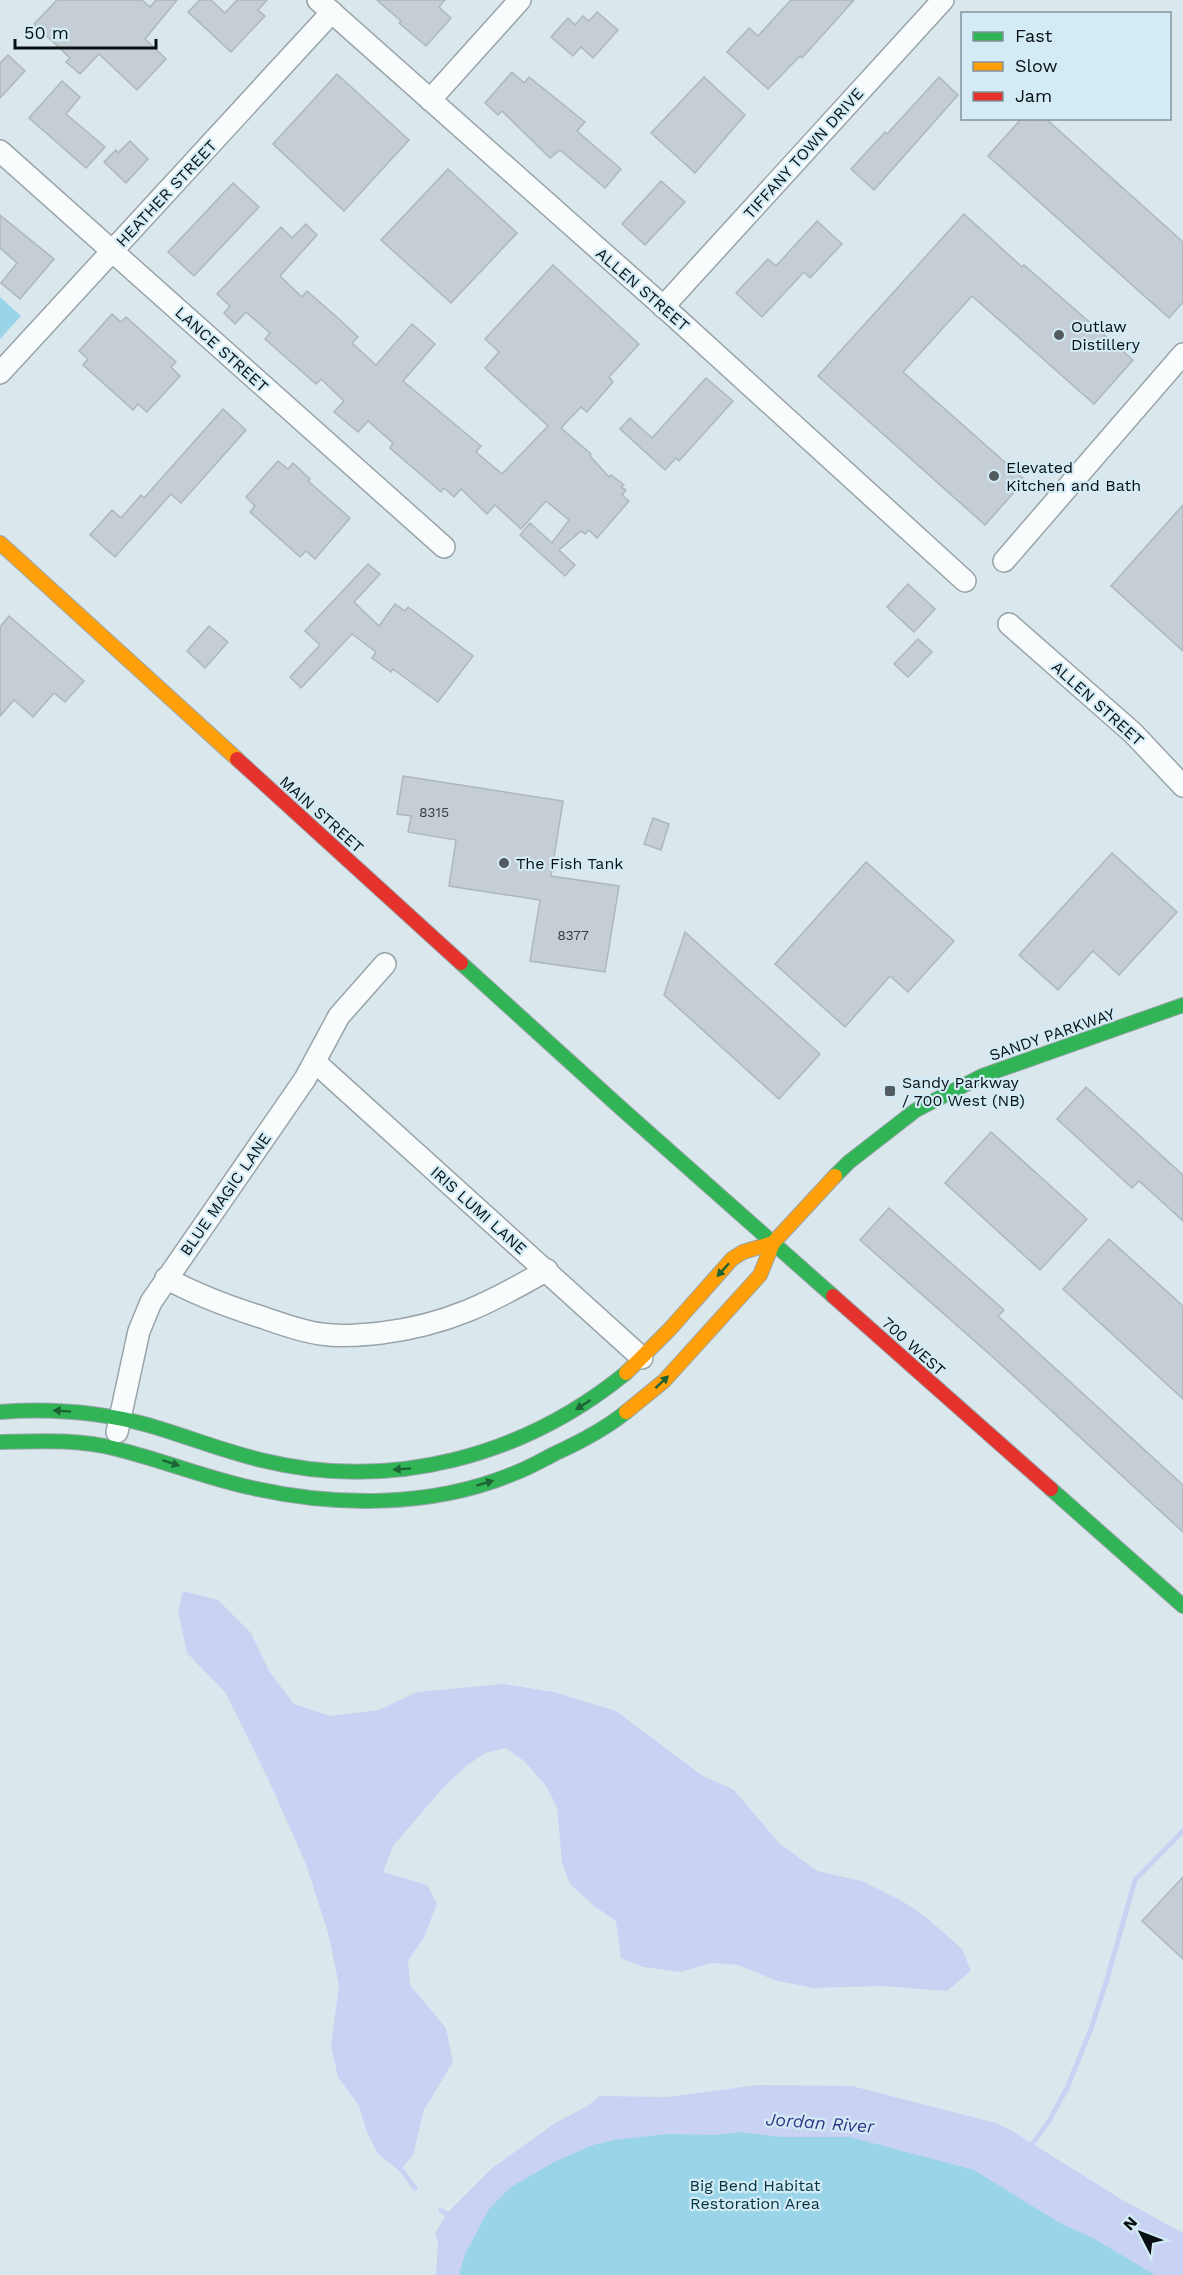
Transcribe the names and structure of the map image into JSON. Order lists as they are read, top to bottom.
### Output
{
  "streets": {
    "main road": ["MAIN STREET", "SANDY PARKWAY", "700 WEST"],
    "street": [
      "TIFFANY TOWN DRIVE",
      "HEATHER STREET",
      "ALLEN STREET",
      "LANCE STREET",
      "BLUE MAGIC LANE",
      "IRIS LUMI LANE"
    ]
  },
  "crossings": [
    ["TIFFANY TOWN DRIVE", "ALLEN STREET"],
    ["HEATHER STREET", "ALLEN STREET"],
    ["HEATHER STREET", "LANCE STREET"],
    ["MAIN STREET", "700 WEST"],
    ["SANDY PARKWAY", "700 WEST"],
    ["BLUE MAGIC LANE", "IRIS LUMI LANE"]
  ],
  "water": ["Jordan River"],
  "parks": ["Big Bend Habitat Restoration Area"],
  "places": {
    "other": ["Outlaw Distillery", "Elevated Kitchen and Bath", "The Fish Tank"],
    "transit": ["Sandy Parkway / 700 West (NB)"]
  },
  "house_numbers": ["8315", "8377"],
  "legend": ["Fast", "Slow", "Jam"],
  "scale_bar": "50 m",
  "north": "top left"
}
